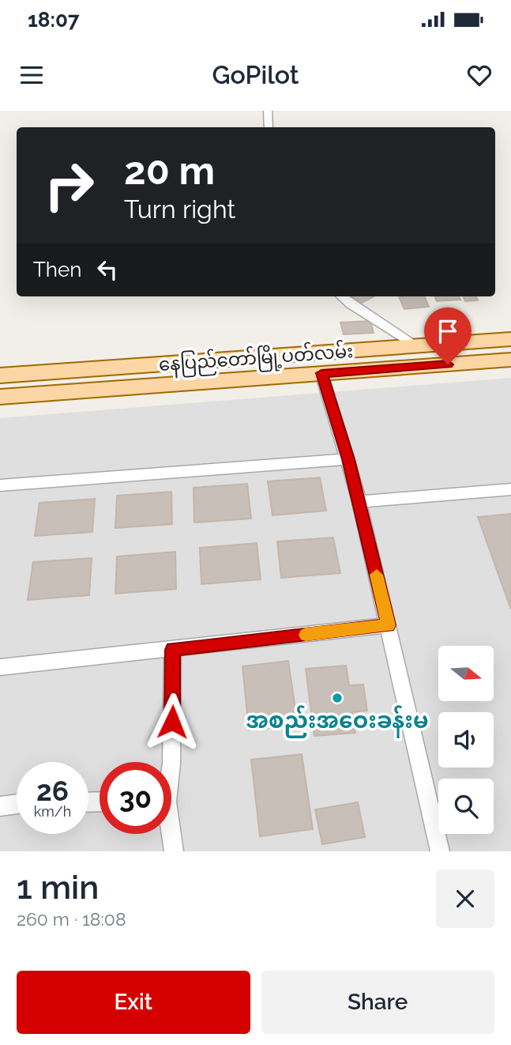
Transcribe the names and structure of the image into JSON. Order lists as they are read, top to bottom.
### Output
{
  "streets": {
    "main road": ["နေပြည်တော်မြို့ပတ်လမ်း"]
  },
  "places": ["အစည်းအဝေးခန်းမ"],
  "north": "right",
  "page": {
    "status": "18:07",
    "header": "GoPilot",
    "turn": ["20 m", "Turn right"],
    "then": "Then",
    "speed": "26 km/h",
    "limit": "30",
    "heading": ["1 min", "260 m · 18:08"],
    "buttons": ["Exit", "Share"]
  }
}
